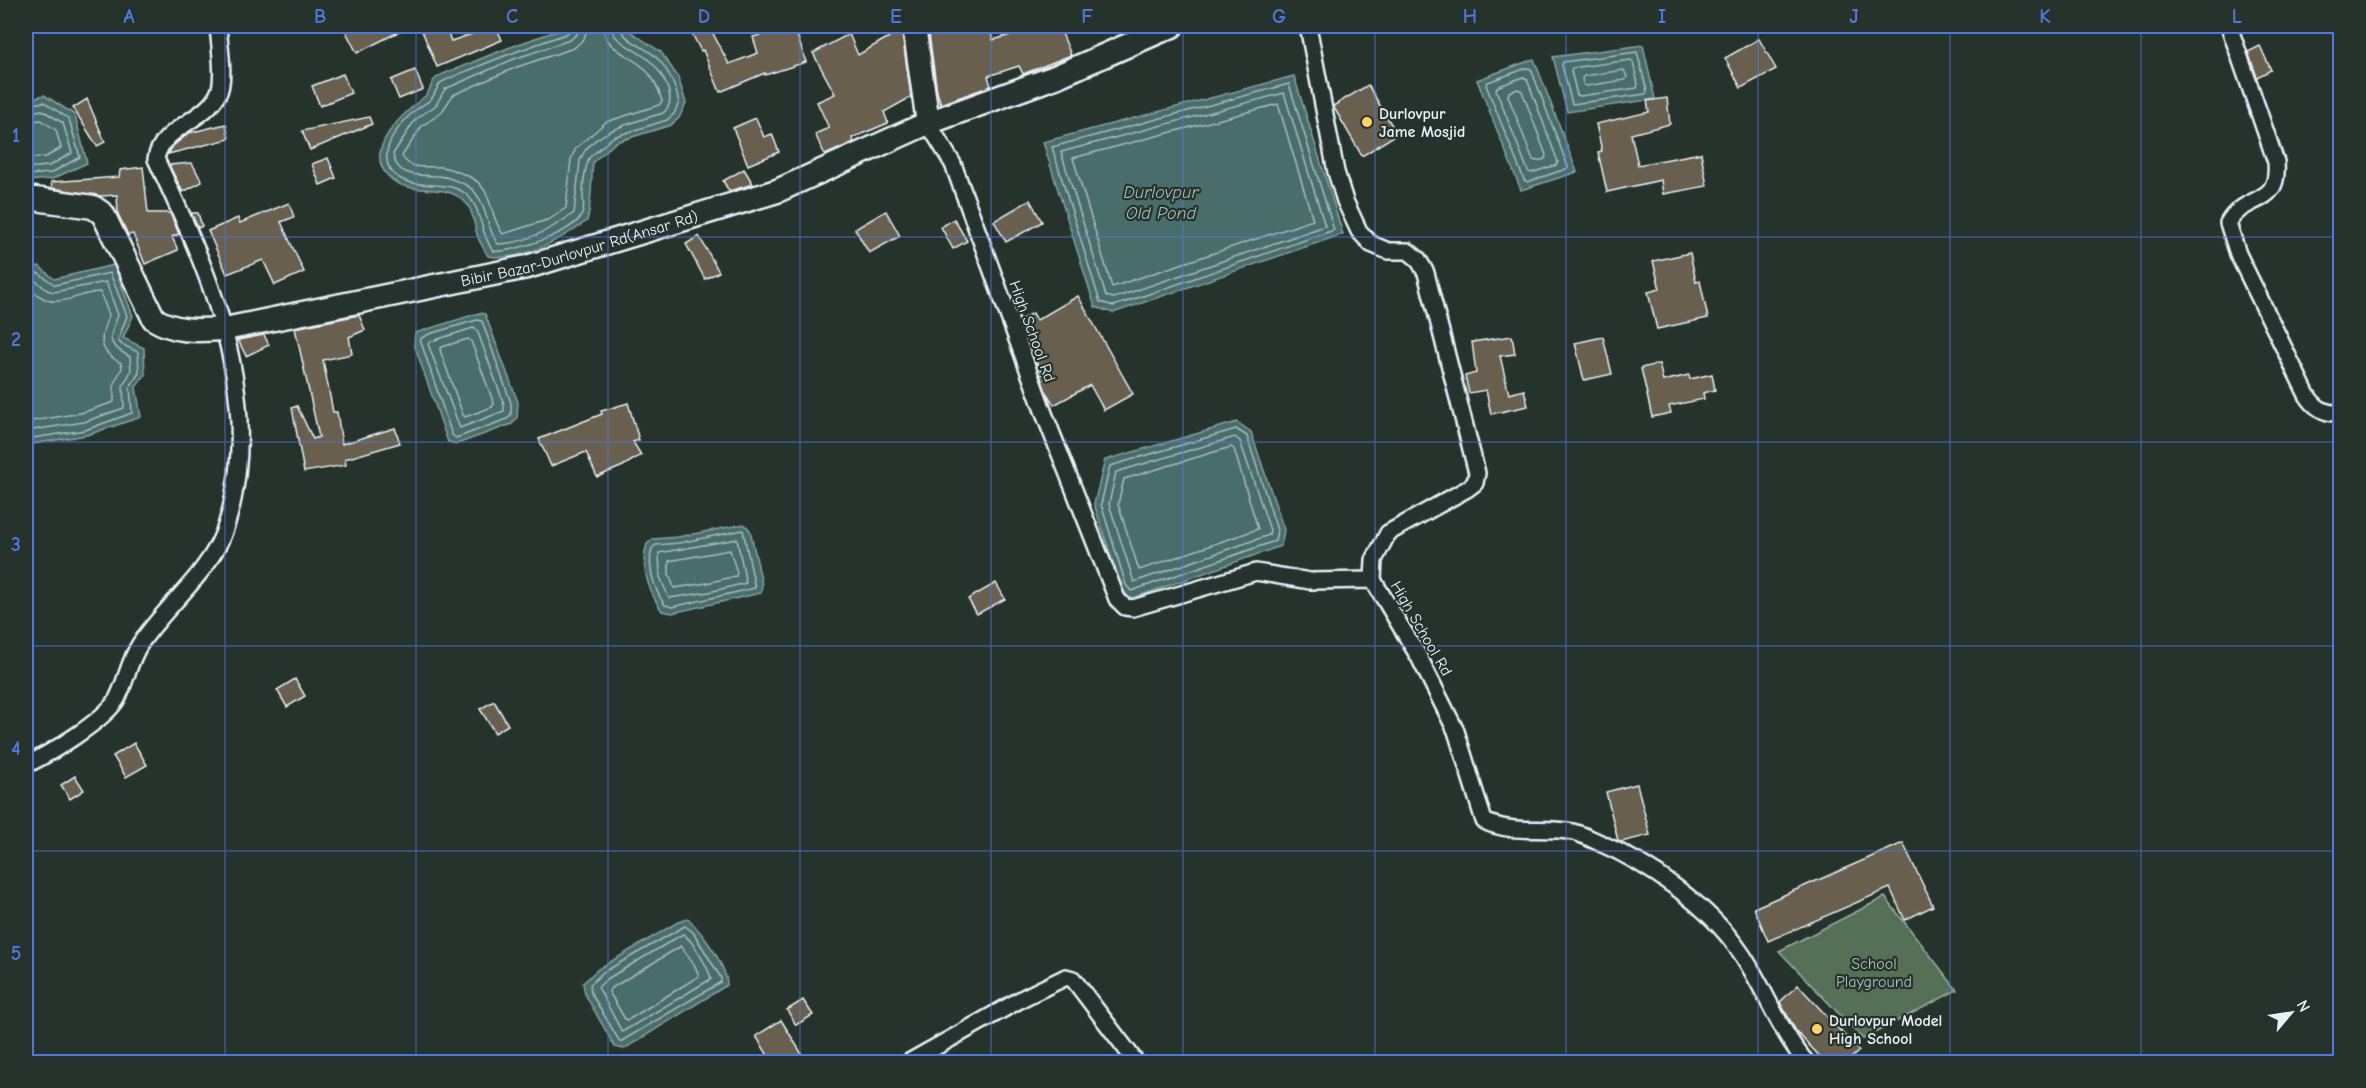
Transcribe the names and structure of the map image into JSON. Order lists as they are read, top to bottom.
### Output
{
  "streets": {
    "street": ["Bibir Bazar-Durlovpur Rd(Ansar Rd)", "High School Rd"]
  },
  "crossings": [
    ["Bibir Bazar-Durlovpur Rd(Ansar Rd)", "High School Rd"]
  ],
  "water": ["Durlovpur Old Pond"],
  "parks": ["School Playground"],
  "places": ["Durlovpur Jame Mosjid", "Durlovpur Model High School"],
  "north": "top right",
  "grid": {
    "columns": [
      "A",
      "B",
      "C",
      "D",
      "E",
      "F",
      "G",
      "H",
      "I",
      "J",
      "K",
      "L"
    ],
    "rows": [
      "1",
      "2",
      "3",
      "4",
      "5"
    ]
  }
}
